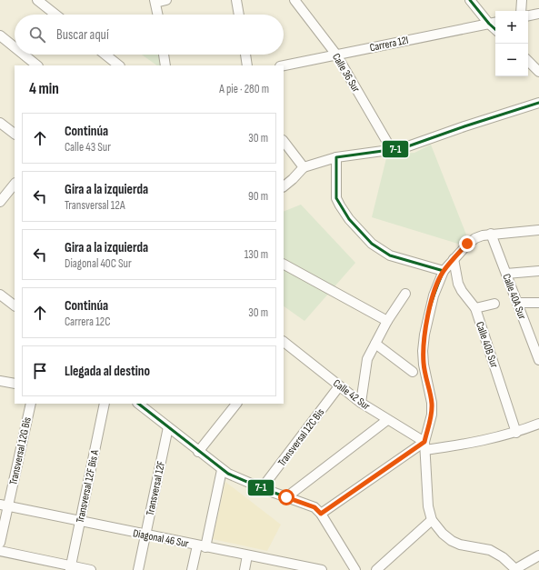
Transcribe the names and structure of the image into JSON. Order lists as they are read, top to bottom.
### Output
{
  "streets": {
    "street": [
      "Carrera 12I",
      "Calle 36 Sur",
      "Calle 40A Sur",
      "Calle 40B Sur",
      "Calle 42 Sur",
      "Transversal 12C Bis",
      "Transversal 12G Bis",
      "Transversal 12F Bis A",
      "Transversal 12F",
      "Diagonal 46 Sur"
    ]
  },
  "crossings": [
    ["Carrera 12I", "Calle 36 Sur"],
    ["Calle 42 Sur", "Transversal 12C Bis"],
    ["Transversal 12G Bis", "Diagonal 46 Sur"],
    ["Transversal 12F Bis A", "Diagonal 46 Sur"],
    ["Transversal 12F", "Diagonal 46 Sur"]
  ],
  "lines": ["transit line 7-1"],
  "page": {
    "map_buttons": ["+", "−"],
    "search": "Buscar aquí",
    "heading": ["4 min", "A pie · 280 m"],
    "list": [
      ["Continúa", "Calle 43 Sur", "30 m"],
      ["Gira a la izquierda", "Transversal 12A", "90 m"],
      ["Gira a la izquierda", "Diagonal 40C Sur", "130 m"],
      ["Continúa", "Carrera 12C", "30 m"],
      "Llegada al destino"
    ]
  }
}
